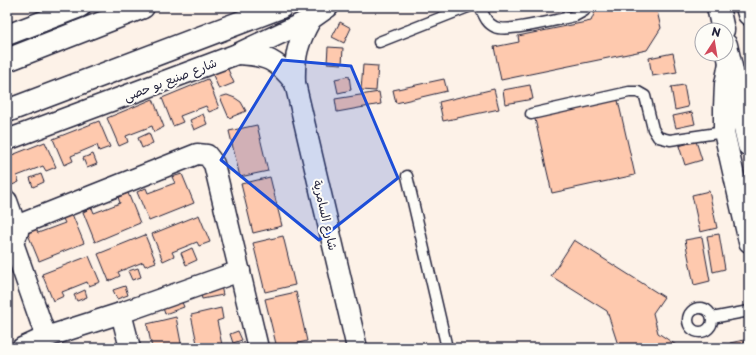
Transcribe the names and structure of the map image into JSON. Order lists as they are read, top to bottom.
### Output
{
  "streets": {
    "street": ["شارع صنيع بو حصى", "شارع السامرية"]
  },
  "crossings": [
    ["شارع صنيع بو حصى", "شارع السامرية"]
  ],
  "north": "top"
}
